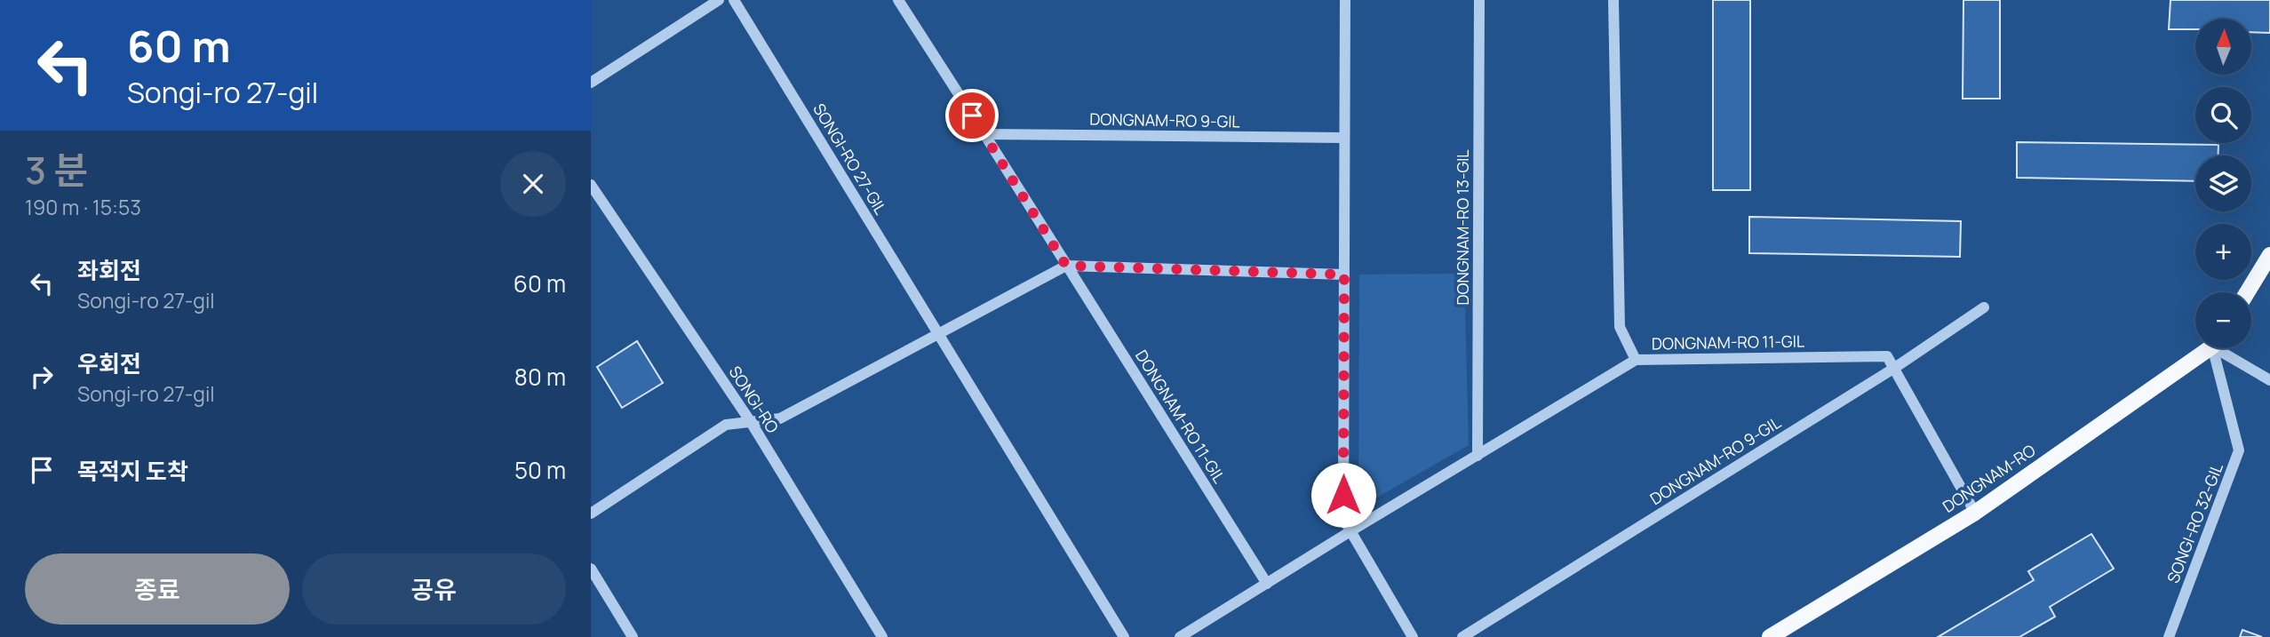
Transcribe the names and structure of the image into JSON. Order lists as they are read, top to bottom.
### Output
{
  "streets": {
    "main road": ["DONGNAM-RO"],
    "street": [
      "DONGNAM-RO 9-GIL",
      "SONGI-RO 27-GIL",
      "DONGNAM-RO 13-GIL",
      "DONGNAM-RO 11-GIL",
      "SONGI-RO",
      "SONGI-RO 32-GIL"
    ]
  },
  "crossings": [
    ["DONGNAM-RO 9-GIL", "DONGNAM-RO 11-GIL"],
    ["DONGNAM-RO 13-GIL", "DONGNAM-RO 11-GIL"]
  ],
  "north": "top",
  "page": {
    "turn": ["60 m", "Songi-ro 27-gil"],
    "map_buttons": ["+", "−"],
    "heading": ["3 분", "190 m · 15:53"],
    "list": [
      {
        "name": "좌회전",
        "note": "Songi-ro 27-gil",
        "value": "60 m"
      },
      {
        "name": "우회전",
        "note": "Songi-ro 27-gil",
        "value": "80 m"
      },
      {
        "name": "목적지 도착",
        "value": "50 m"
      }
    ],
    "buttons": ["종료", "공유"]
  }
}
